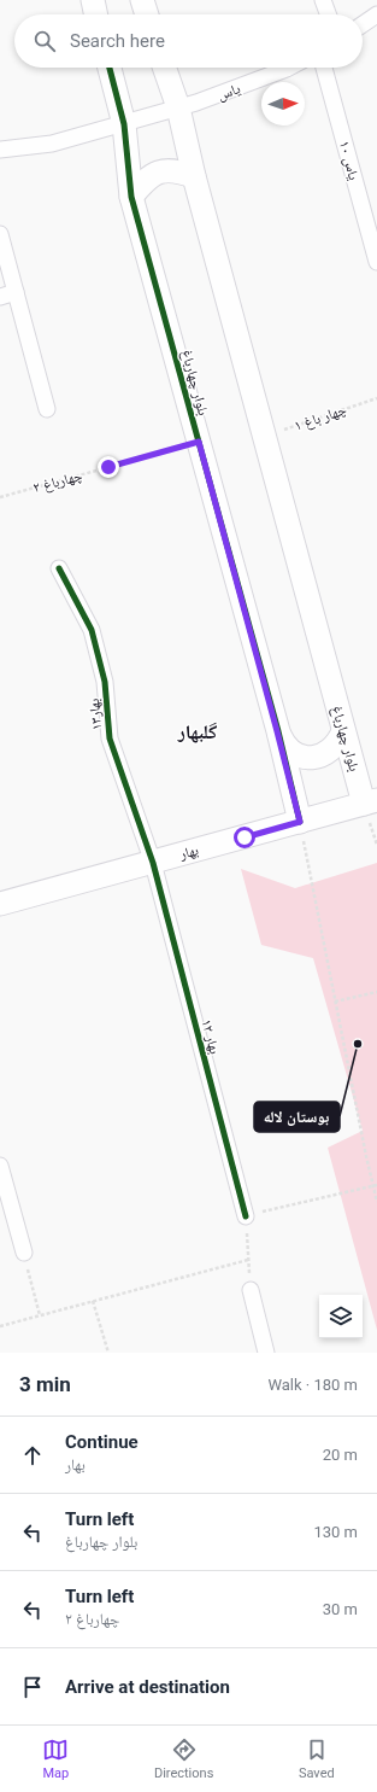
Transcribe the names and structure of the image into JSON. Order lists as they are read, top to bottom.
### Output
{
  "streets": {
    "street": [
      "یاس",
      "یاس ۱۰",
      "بلوار چهارباغ",
      "بهار۱۳",
      "بهار",
      "بهار ۱۲"
    ],
    "path": ["چهار باغ ۱", "چهارباغ ۲"]
  },
  "crossings": [
    ["یاس", "بلوار چهارباغ"],
    ["بلوار چهارباغ", "چهار باغ ۱"],
    ["بلوار چهارباغ", "چهارباغ ۲"],
    ["بلوار چهارباغ", "بهار"],
    ["بهار۱۳", "بهار"],
    ["بهار۱۳", "بهار ۱۲"],
    ["بهار", "بهار ۱۲"]
  ],
  "districts": ["گلبهار"],
  "places": ["بوستان لاله"],
  "north": "right",
  "page": {
    "search": "Search here",
    "heading": ["3 min", "Walk · 180 m"],
    "list": [
      ["Continue", "بهار", "20 m"],
      ["Turn left", "بلوار چهارباغ", "130 m"],
      ["Turn left", "چهارباغ ۲", "30 m"],
      "Arrive at destination"
    ],
    "nav": ["Map", "Directions", "Saved"]
  }
}
